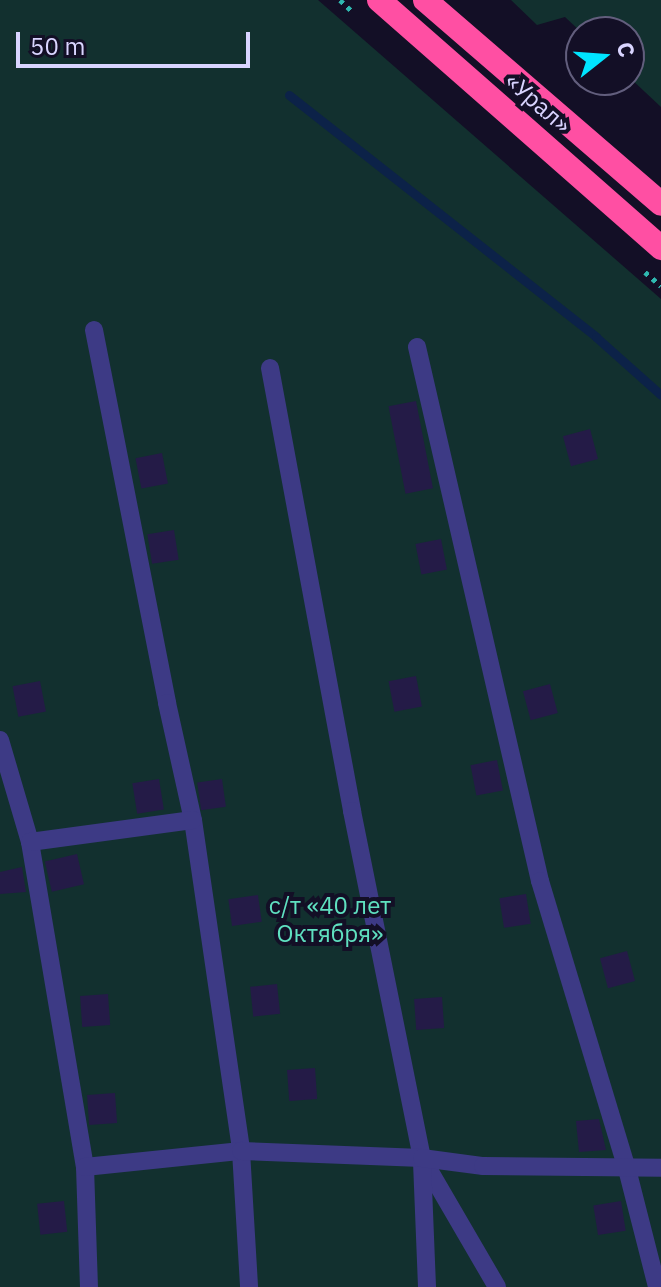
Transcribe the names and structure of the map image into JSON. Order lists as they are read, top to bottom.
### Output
{
  "streets": {
    "highway": ["«Урал»"]
  },
  "parks": ["с/т «40 лет Октября»"],
  "scale_bar": "50 m",
  "north": "right"
}
